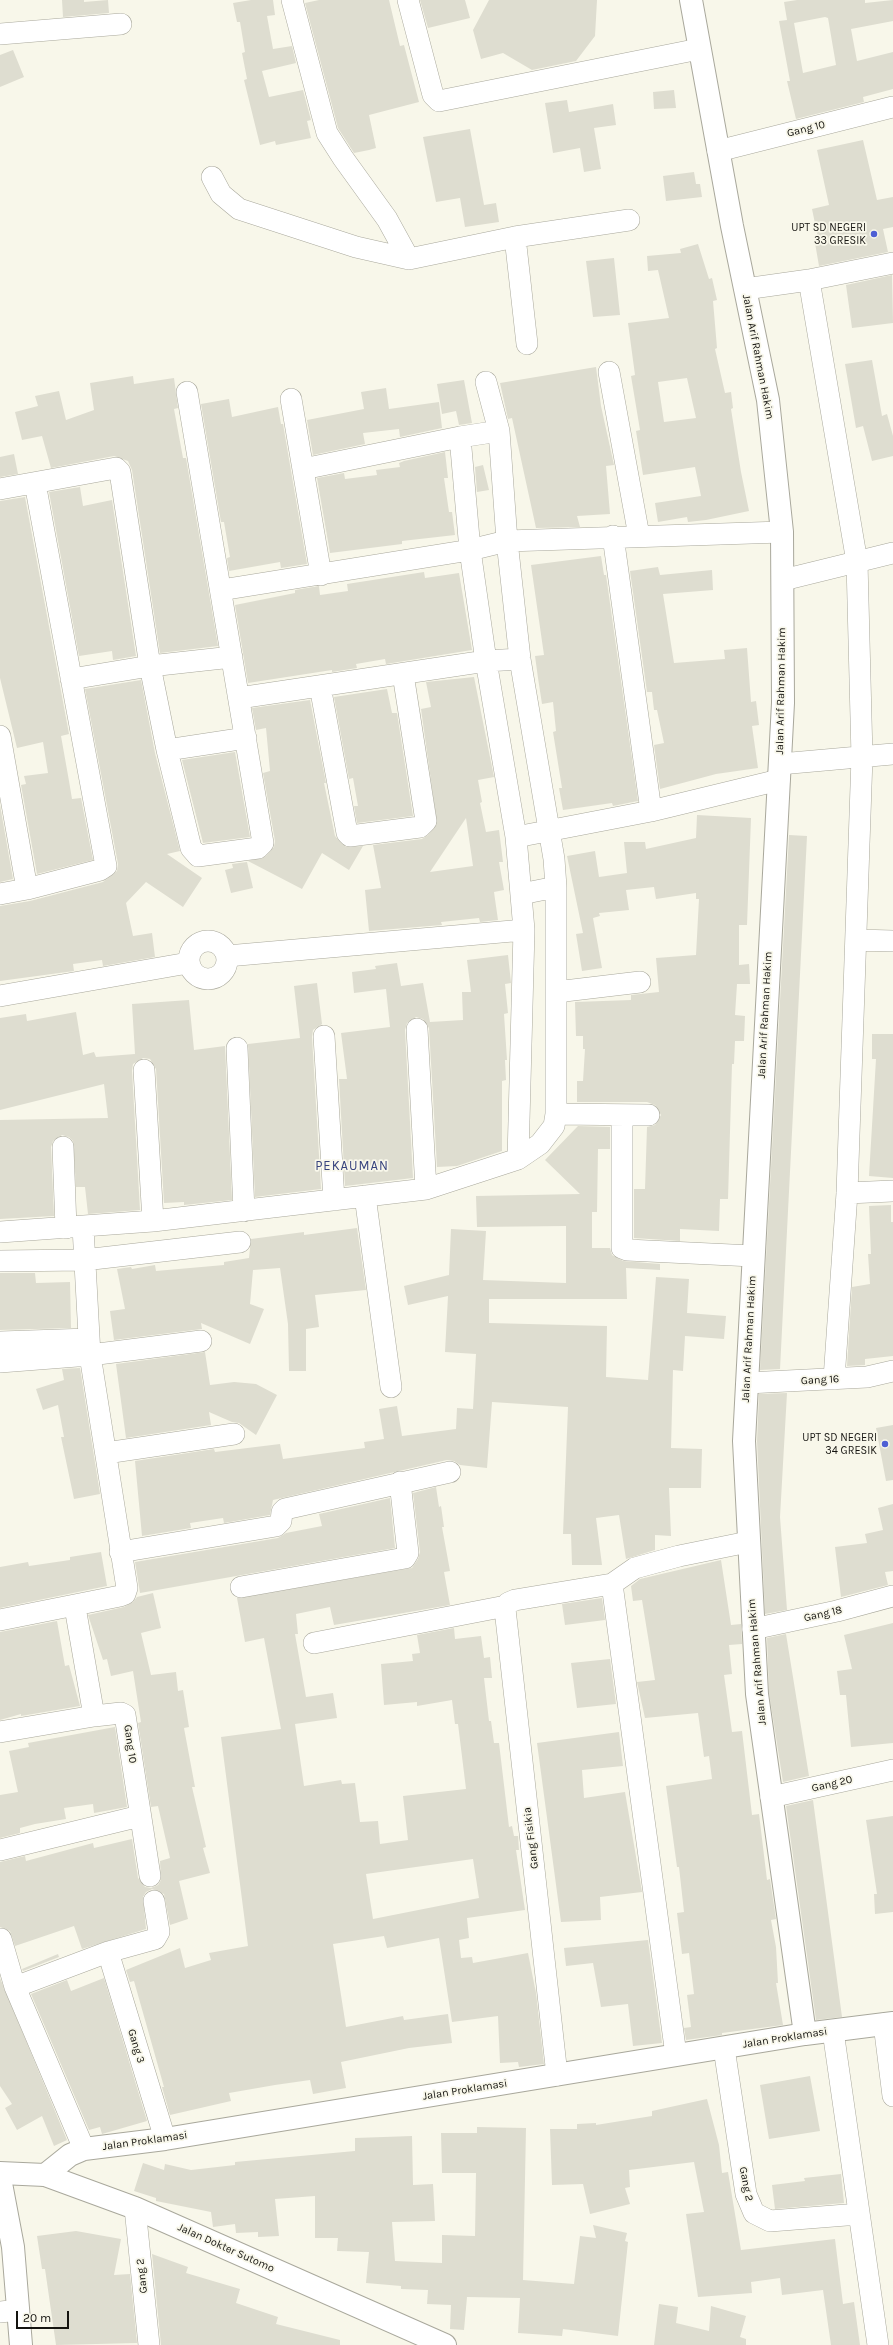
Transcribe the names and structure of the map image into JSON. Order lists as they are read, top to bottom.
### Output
{
  "streets": {
    "main road": ["Jalan Arif Rahman Hakim", "Jalan Proklamasi", "Jalan Dokter Sutomo"],
    "street": [
      "Gang 10",
      "Gang 16",
      "Gang 18",
      "Gang 20",
      "Gang Fisikia",
      "Gang 3",
      "Gang 2"
    ]
  },
  "crossings": [
    ["Gang 10", "Jalan Arif Rahman Hakim"],
    ["Jalan Arif Rahman Hakim", "Gang 16"],
    ["Jalan Arif Rahman Hakim", "Gang 18"],
    ["Jalan Arif Rahman Hakim", "Gang 20"],
    ["Jalan Arif Rahman Hakim", "Jalan Proklamasi"],
    ["Gang Fisikia", "Jalan Proklamasi"],
    ["Jalan Proklamasi", "Gang 3"],
    ["Jalan Proklamasi", "Gang 2"],
    ["Jalan Proklamasi", "Jalan Dokter Sutomo"],
    ["Gang 2", "Jalan Dokter Sutomo"]
  ],
  "districts": ["PEKAUMAN"],
  "places": ["UPT SD NEGERI 33 GRESIK", "UPT SD NEGERI 34 GRESIK"],
  "scale_bar": "20 m"
}
